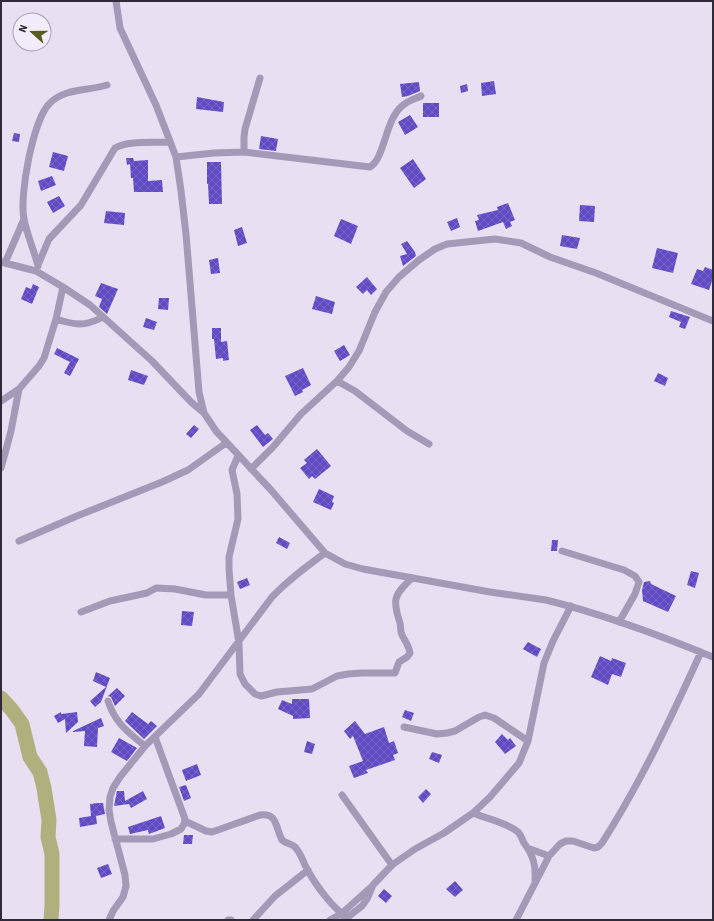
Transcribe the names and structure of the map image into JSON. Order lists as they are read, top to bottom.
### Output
{
  "north": "left"
}
